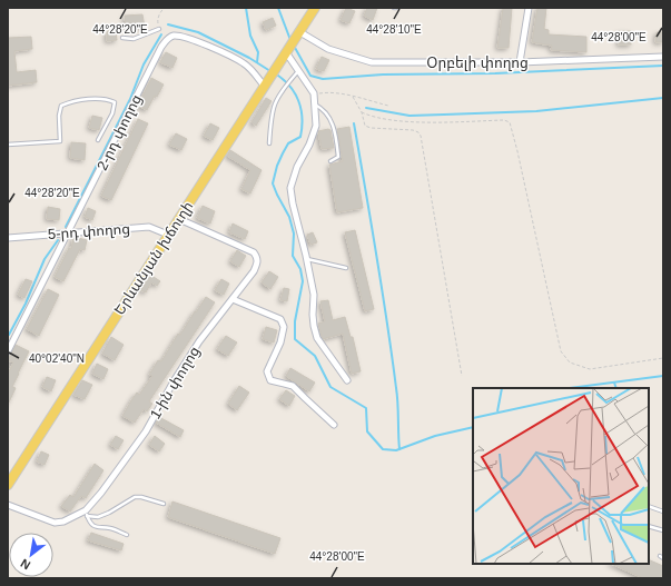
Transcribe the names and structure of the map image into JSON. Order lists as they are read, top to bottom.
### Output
{
  "streets": {
    "main road": ["Երևանյան խճուղի"],
    "street": [
      "Օրբելի փողոց",
      "2-րդ փողոց",
      "5-րդ փողոց",
      "1-ին փողոց"
    ]
  },
  "crossings": [
    ["Օրբելի փողոց", "Երևանյան խճուղի"],
    ["2-րդ փողոց", "5-րդ փողոց"],
    ["2-րդ փողոց", "Երևանյան խճուղի"],
    ["5-րդ փողոց", "Երևանյան խճուղի"],
    ["Երևանյան խճուղի", "1-ին փողոց"]
  ],
  "north": "bottom left",
  "coordinates": [
    "44°28'20\"E",
    "44°28'10\"E",
    "44°28'00\"E",
    "40°02'40\"N"
  ]
}
